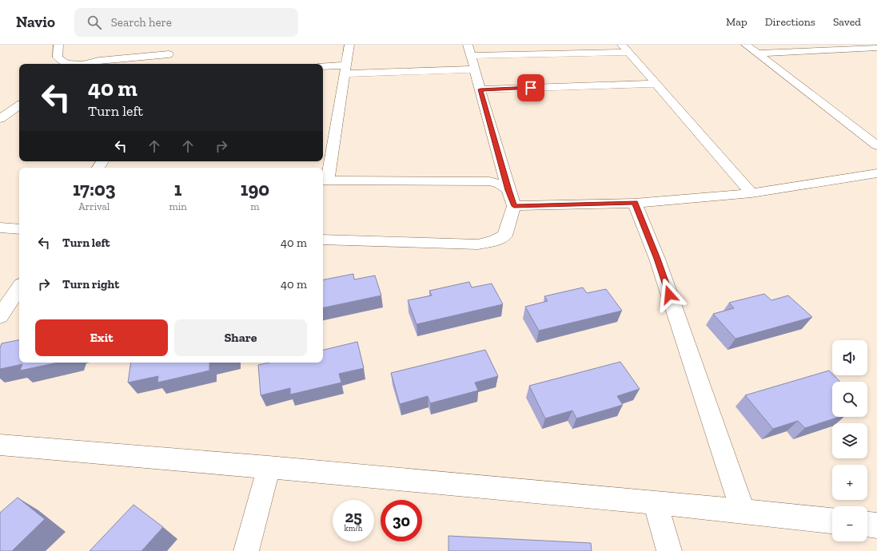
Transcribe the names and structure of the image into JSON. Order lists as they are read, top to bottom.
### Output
{
  "page": {
    "header": "Navio",
    "search": "Search here",
    "nav": ["Map", "Directions", "Saved"],
    "turn": ["40 m", "Turn left"],
    "eta": [
      "17:03",
      "Arrival",
      "1",
      "min",
      "190",
      "m"
    ],
    "list": [
      {
        "name": "Turn left",
        "value": "40 m"
      },
      {
        "name": "Turn right",
        "value": "40 m"
      }
    ],
    "buttons": ["Exit", "Share"],
    "map_buttons": ["+", "−"],
    "speed": "25 km/h",
    "limit": "30"
  }
}
